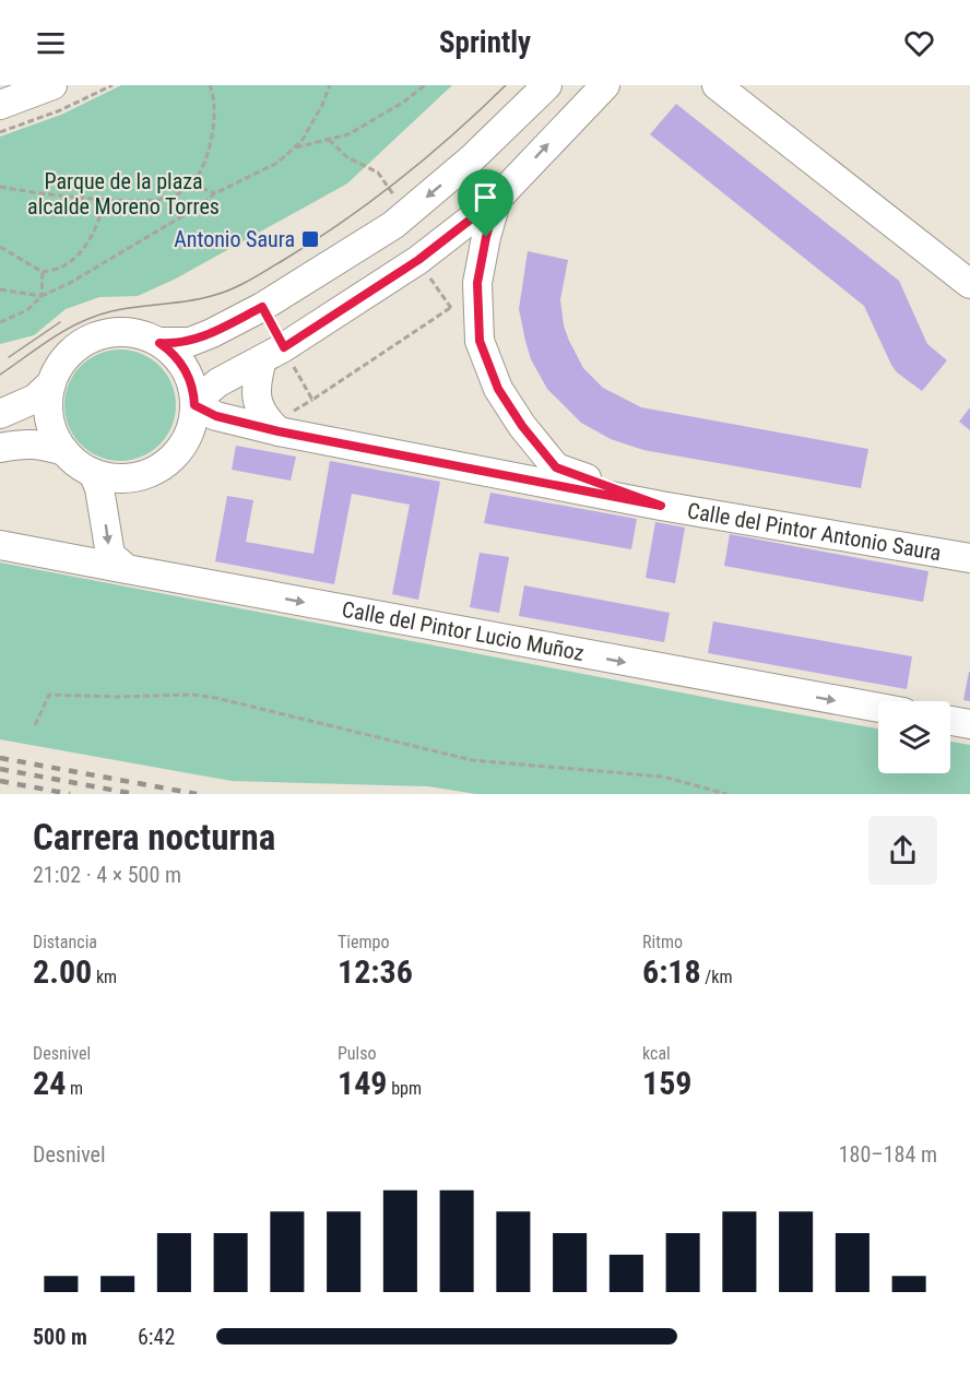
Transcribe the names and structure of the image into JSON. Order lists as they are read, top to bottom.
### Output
{
  "streets": {
    "street": ["Calle del Pintor Antonio Saura", "Calle del Pintor Lucio Muñoz"]
  },
  "one_way": ["Calle del Pintor Lucio Muñoz"],
  "parks": ["Parque de la plaza alcalde Moreno Torres"],
  "places": {
    "transit": ["Antonio Saura"]
  },
  "page": {
    "header": "Sprintly",
    "heading": ["Carrera nocturna", "21:02 · 4 × 500 m"],
    "stats": [
      ["Distancia", "2.00 km"],
      ["Tiempo", "12:36"],
      ["Ritmo", "6:18 /km"],
      ["Desnivel", "24 m"],
      ["Pulso", "149 bpm"],
      ["kcal", "159"]
    ],
    "chart": ["Desnivel", "180–184 m"],
    "list": [
      {
        "name": "500 m",
        "note": "6:42"
      }
    ]
  }
}
